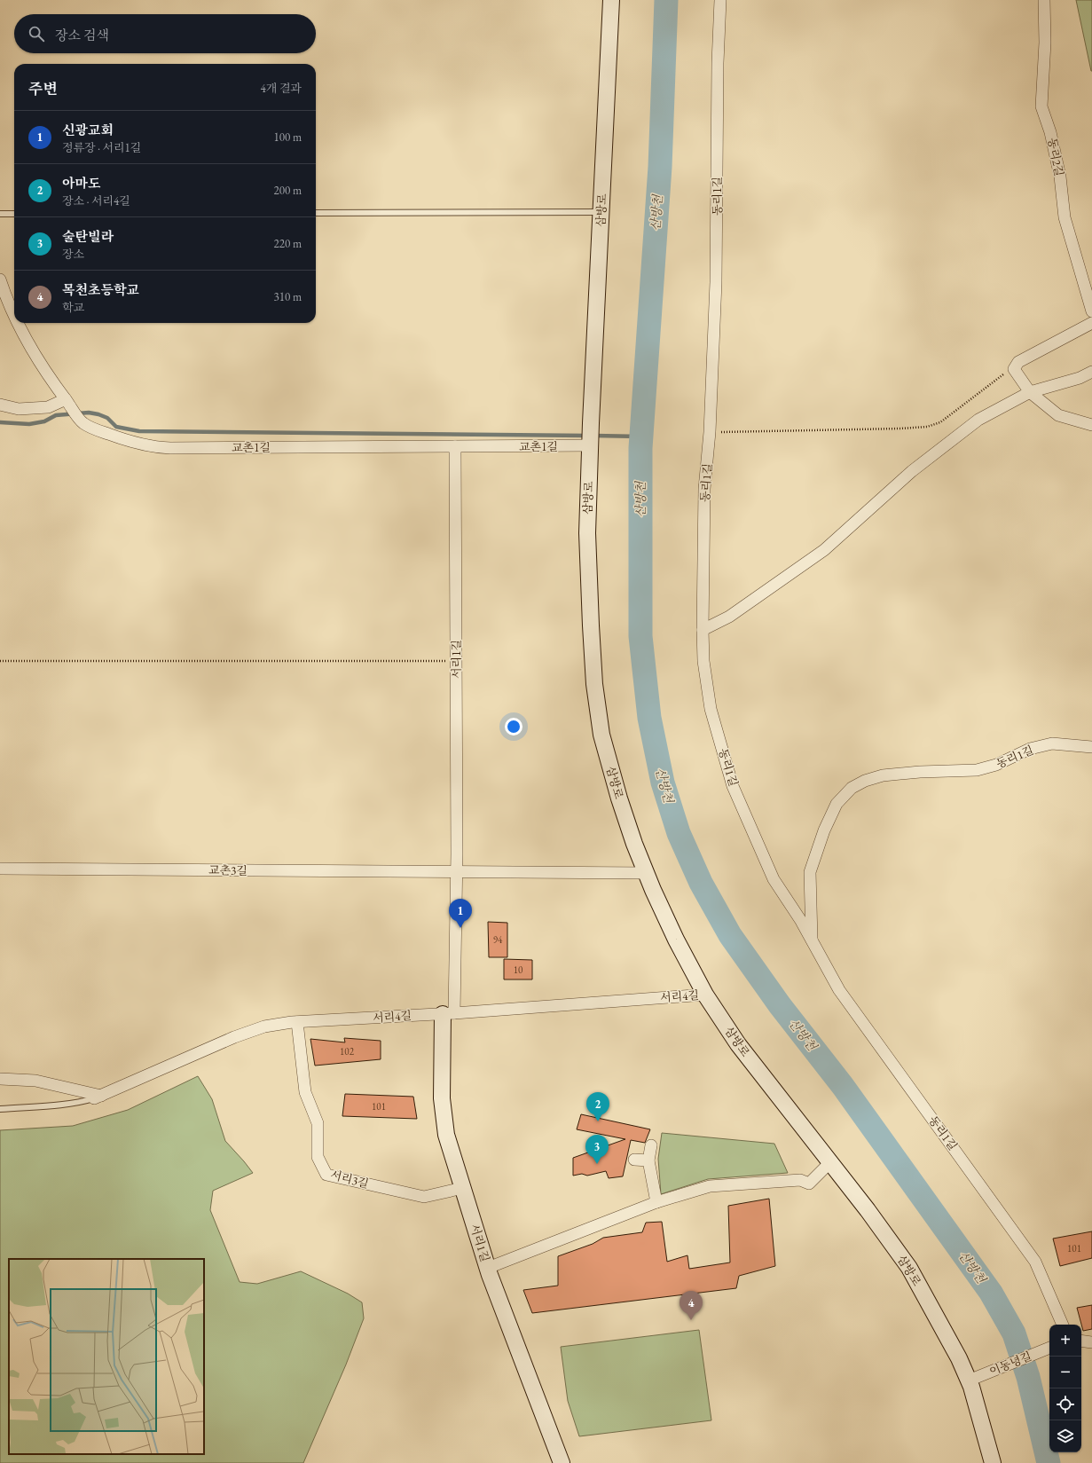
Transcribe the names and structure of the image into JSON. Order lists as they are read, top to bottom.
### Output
{
  "streets": {
    "street": [
      "동리2길",
      "동리1길",
      "삼방로",
      "교촌1길",
      "서리1길",
      "교촌3길",
      "서리4길",
      "서리3길",
      "이동녕길"
    ]
  },
  "crossings": [
    ["삼방로", "교촌1길"],
    ["삼방로", "서리4길"],
    ["삼방로", "이동녕길"],
    ["교촌1길", "서리1길"],
    ["서리1길", "교촌3길"],
    ["서리1길", "서리4길"],
    ["서리1길", "서리3길"],
    ["서리4길", "서리3길"]
  ],
  "water": ["산방천"],
  "house_numbers": [
    "94",
    "10",
    "102",
    "101",
    "101"
  ],
  "page": {
    "search": "장소 검색",
    "heading": ["주변", "4개 결과"],
    "list": [
      {
        "mark": "1",
        "name": "신광교회",
        "note": "정류장 · 서리1길",
        "value": "100 m"
      },
      {
        "mark": "2",
        "name": "아마도",
        "note": "장소 · 서리4길",
        "value": "200 m"
      },
      {
        "mark": "3",
        "name": "술탄빌라",
        "note": "장소",
        "value": "220 m"
      },
      {
        "mark": "4",
        "name": "목천초등학교",
        "note": "학교",
        "value": "310 m"
      }
    ],
    "pins": [
      "1",
      "2",
      "3",
      "4"
    ],
    "map_buttons": ["+", "−"]
  }
}
